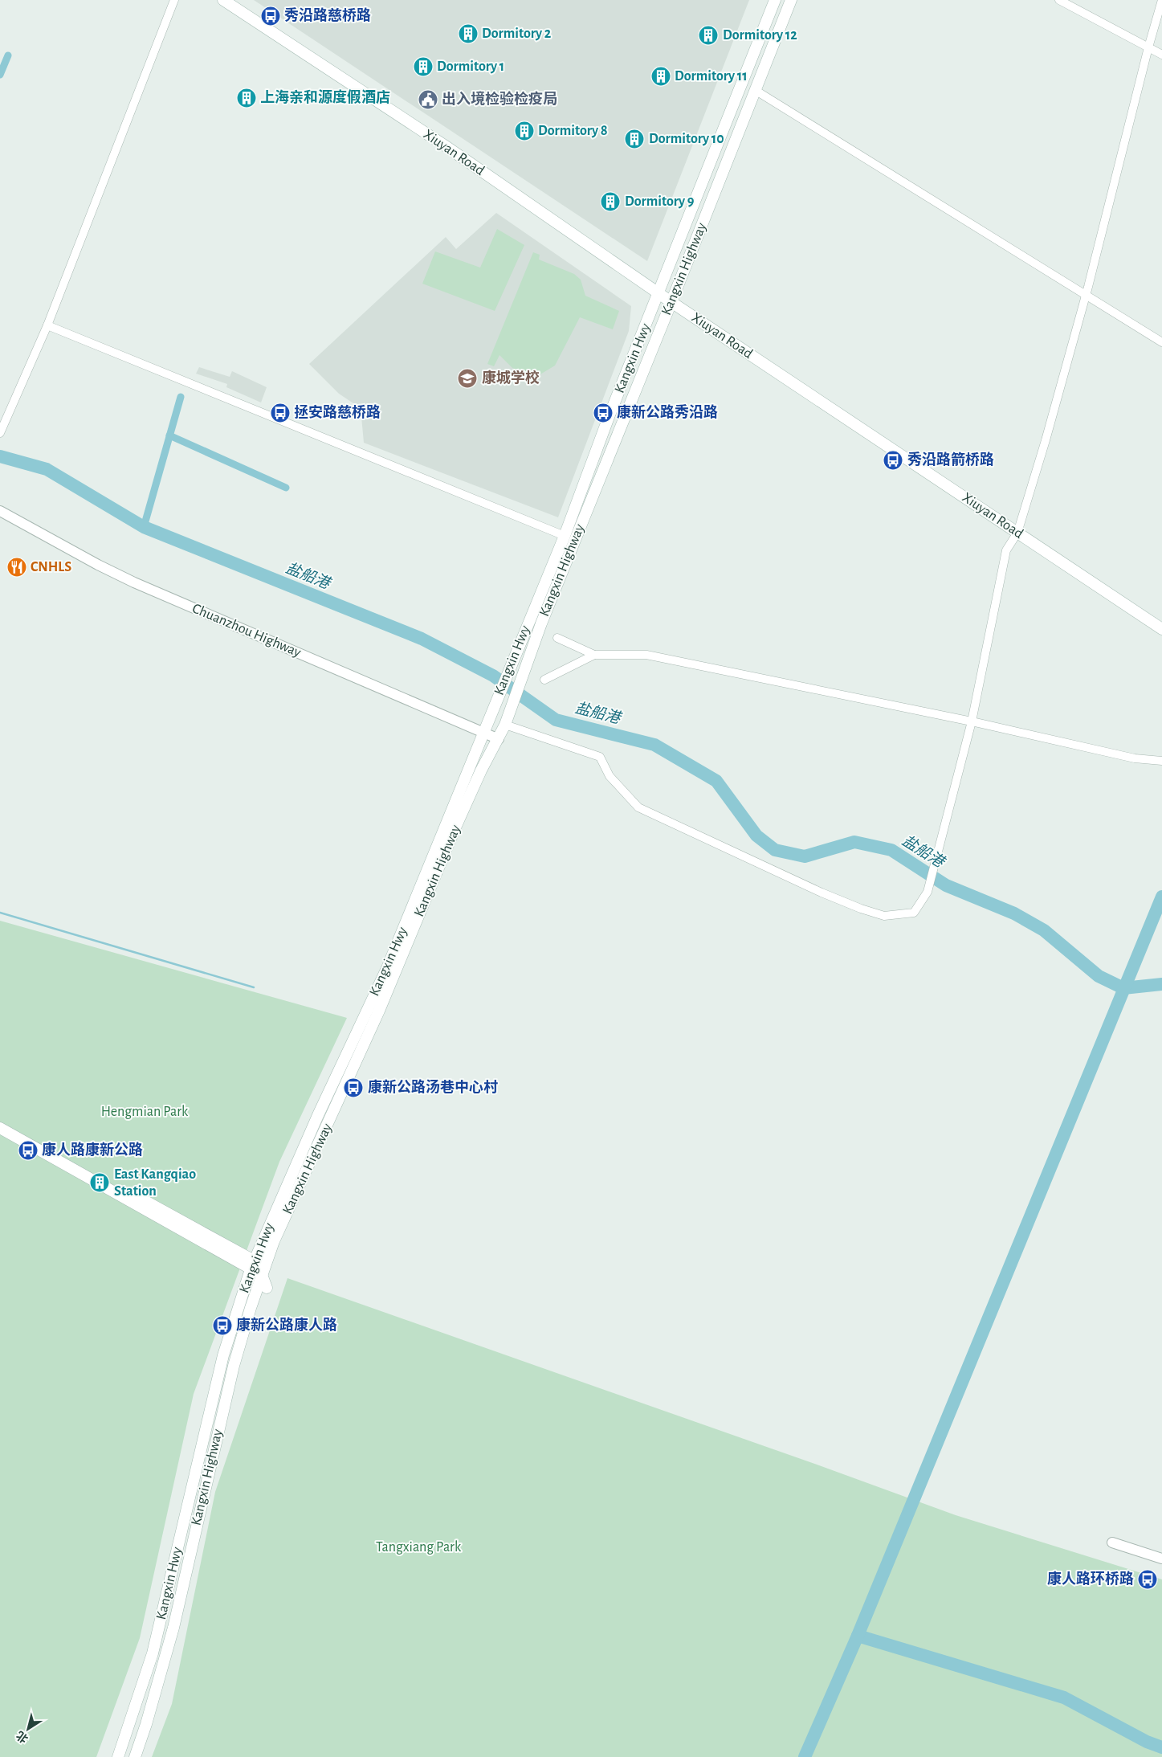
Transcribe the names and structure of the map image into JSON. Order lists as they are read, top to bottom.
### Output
{
  "streets": {
    "main road": ["Xiuyan Road", "Kangxin Highway", "Kangxin Hwy"],
    "street": ["Chuanzhou Highway"]
  },
  "crossings": [
    ["Xiuyan Road", "Kangxin Highway"],
    ["Xiuyan Road", "Kangxin Hwy"],
    ["Kangxin Highway", "Chuanzhou Highway"],
    ["Kangxin Hwy", "Chuanzhou Highway"]
  ],
  "water": ["盐船港"],
  "parks": ["Hengmian Park", "Tangxiang Park"],
  "places": {
    "bus stop": [
      "秀沿路慈桥路",
      "拯安路慈桥路",
      "康新公路秀沿路",
      "秀沿路箭桥路",
      "康新公路汤巷中心村",
      "康人路康新公路",
      "康新公路康人路",
      "康人路环桥路"
    ],
    "building": [
      "Dormitory 2",
      "Dormitory 12",
      "Dormitory 1",
      "Dormitory 11",
      "上海亲和源度假酒店",
      "Dormitory 8",
      "Dormitory 10",
      "Dormitory 9",
      "East Kangqiao Station"
    ],
    "public building": ["出入境检验检疫局"],
    "school or university": ["康城学校"],
    "restaurant": ["CNHLS"]
  },
  "north": "bottom left"
}
